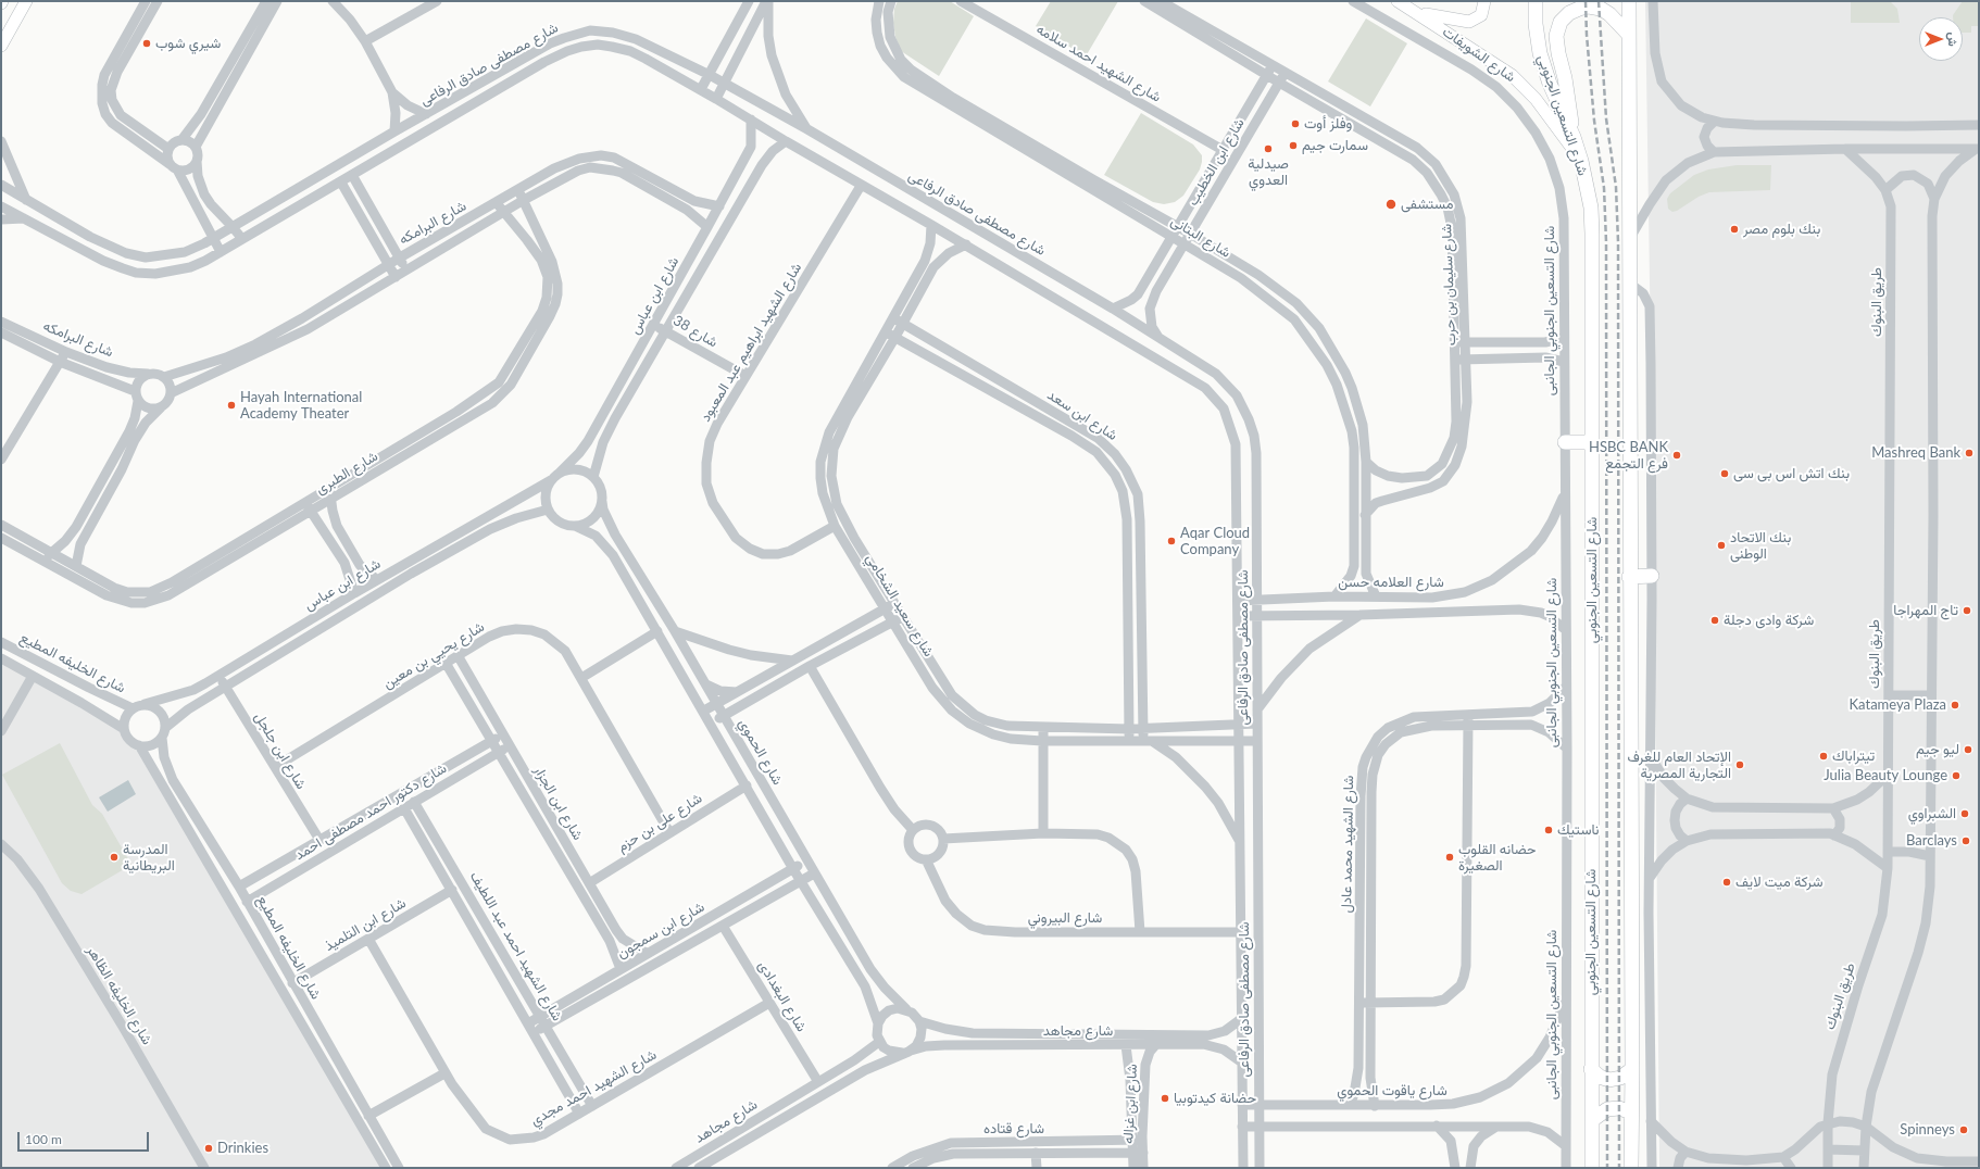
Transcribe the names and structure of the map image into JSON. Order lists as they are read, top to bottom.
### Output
{
  "streets": {
    "highway": ["شارع التسعين الجنوبي"],
    "main road": ["شارع الشويفات"],
    "street": [
      "شارع الشهيد احمد سلامه",
      "شارع مصطفى صادق الرفاعى",
      "شارع ابن الخطيب",
      "شارع البرامكه",
      "شارع البتانى",
      "شارع سليمان بن حرب",
      "شارع ابن عباس",
      "طريق البنوك",
      "شارع التسعين الجنوبي الجانبى",
      "شارع 38",
      "شارع الشهيد ابراهيم عبد المعبود",
      "شارع ابن سعد",
      "شارع الطبرى",
      "شارع العلامه حسن",
      "شارع سعيد الشخامي",
      "شارع يحيي بن معين",
      "شارع الخليفه المطيع",
      "شارع ابن جلجل",
      "شارع الحموي",
      "شارع ابن الجزار",
      "شارع دكتور احمد مصطفى احمد",
      "شارع على بن حزم",
      "شارع الشهيد محمد عادل",
      "شارع البيروني",
      "شارع ابن التلميذ",
      "شارع ابن سمجون",
      "شارع الشهيد احمد عبد اللطيف",
      "شارع الخليفه الظاهر",
      "شارع البغدادى",
      "شارع مجاهد",
      "شارع الشهيد احمد مجدي",
      "شارع ياقوت الحموي",
      "شارع ابن غزاله",
      "شارع قتاده"
    ]
  },
  "crossings": [
    ["شارع الشويفات", "شارع التسعين الجنوبي"],
    ["شارع الشهيد احمد سلامه", "شارع ابن الخطيب"],
    ["شارع مصطفى صادق الرفاعى", "شارع ابن الخطيب"],
    ["شارع مصطفى صادق الرفاعى", "شارع ابن عباس"],
    ["شارع مصطفى صادق الرفاعى", "شارع الشهيد ابراهيم عبد المعبود"],
    ["شارع مصطفى صادق الرفاعى", "شارع العلامه حسن"],
    ["شارع مصطفى صادق الرفاعى", "شارع سعيد الشخامي"],
    ["شارع مصطفى صادق الرفاعى", "شارع البيروني"],
    ["شارع مصطفى صادق الرفاعى", "شارع مجاهد"],
    ["شارع مصطفى صادق الرفاعى", "شارع ياقوت الحموي"],
    ["شارع ابن الخطيب", "شارع البتانى"],
    ["شارع ابن الخطيب", "شارع سليمان بن حرب"],
    ["شارع البرامكه", "شارع ابن عباس"],
    ["شارع البرامكه", "شارع الطبرى"],
    ["شارع البتانى", "شارع سليمان بن حرب"],
    ["شارع البتانى", "شارع العلامه حسن"],
    ["شارع ابن عباس", "شارع 38"],
    ["شارع ابن عباس", "شارع الخليفه المطيع"],
    ["شارع ابن عباس", "شارع ابن جلجل"],
    ["شارع ابن عباس", "شارع الحموي"],
    ["شارع التسعين الجنوبي الجانبى", "شارع العلامه حسن"],
    ["شارع التسعين الجنوبي الجانبى", "شارع الشهيد محمد عادل"],
    ["شارع التسعين الجنوبي الجانبى", "شارع ياقوت الحموي"],
    ["شارع 38", "شارع الشهيد ابراهيم عبد المعبود"],
    ["شارع الشهيد ابراهيم عبد المعبود", "شارع سعيد الشخامي"],
    ["شارع ابن سعد", "شارع سعيد الشخامي"],
    ["شارع يحيي بن معين", "شارع ابن جلجل"],
    ["شارع يحيي بن معين", "شارع ابن الجزار"],
    ["شارع يحيي بن معين", "شارع على بن حزم"],
    ["شارع الخليفه المطيع", "شارع دكتور احمد مصطفى احمد"],
    ["شارع الخليفه المطيع", "شارع ابن التلميذ"],
    ["شارع ابن جلجل", "شارع دكتور احمد مصطفى احمد"],
    ["شارع الحموي", "شارع على بن حزم"],
    ["شارع الحموي", "شارع ابن سمجون"],
    ["شارع الحموي", "شارع مجاهد"],
    ["شارع ابن الجزار", "شارع دكتور احمد مصطفى احمد"],
    ["شارع ابن الجزار", "شارع على بن حزم"],
    ["شارع ابن الجزار", "شارع ابن سمجون"],
    ["شارع دكتور احمد مصطفى احمد", "شارع الشهيد احمد عبد اللطيف"],
    ["شارع الشهيد محمد عادل", "شارع ياقوت الحموي"],
    ["شارع ابن التلميذ", "شارع الشهيد احمد عبد اللطيف"],
    ["شارع ابن التلميذ", "شارع الشهيد احمد مجدي"],
    ["شارع ابن سمجون", "شارع الشهيد احمد عبد اللطيف"],
    ["شارع ابن سمجون", "شارع البغدادى"],
    ["شارع الشهيد احمد عبد اللطيف", "شارع الشهيد احمد مجدي"],
    ["شارع البغدادى", "شارع مجاهد"],
    ["شارع البغدادى", "شارع الشهيد احمد مجدي"],
    ["شارع مجاهد", "شارع ابن غزاله"],
    ["شارع ابن غزاله", "شارع قتاده"]
  ],
  "places": [
    "شيري شوب",
    "وفلز أوت",
    "سمارت جيم",
    "صيدلية العدوي",
    "مستشفى",
    "بنك بلوم مصر",
    "Hayah International Academy Theater",
    "Mashreq Bank",
    "HSBC BANK فرع التجمع",
    "بنك اتش اس بى سى",
    "Aqar Cloud Company",
    "بنك الاتحاد الوطنى",
    "تاج المهراجا",
    "شركة وادى دجلة",
    "Katameya Plaza",
    "ليو جيم",
    "تيتراباك",
    "الإتحاد العام للغرف التجارية المصرية",
    "Julia Beauty Lounge",
    "الشبراوي",
    "ناستيك",
    "Barclays",
    "المدرسة البريطانية",
    "حضانه القلوب الصغيرة",
    "شركة ميت لايف",
    "حضانة كيدتوبيا",
    "Spinneys",
    "Drinkies"
  ],
  "scale_bar": "100 m",
  "north": "right"
}
